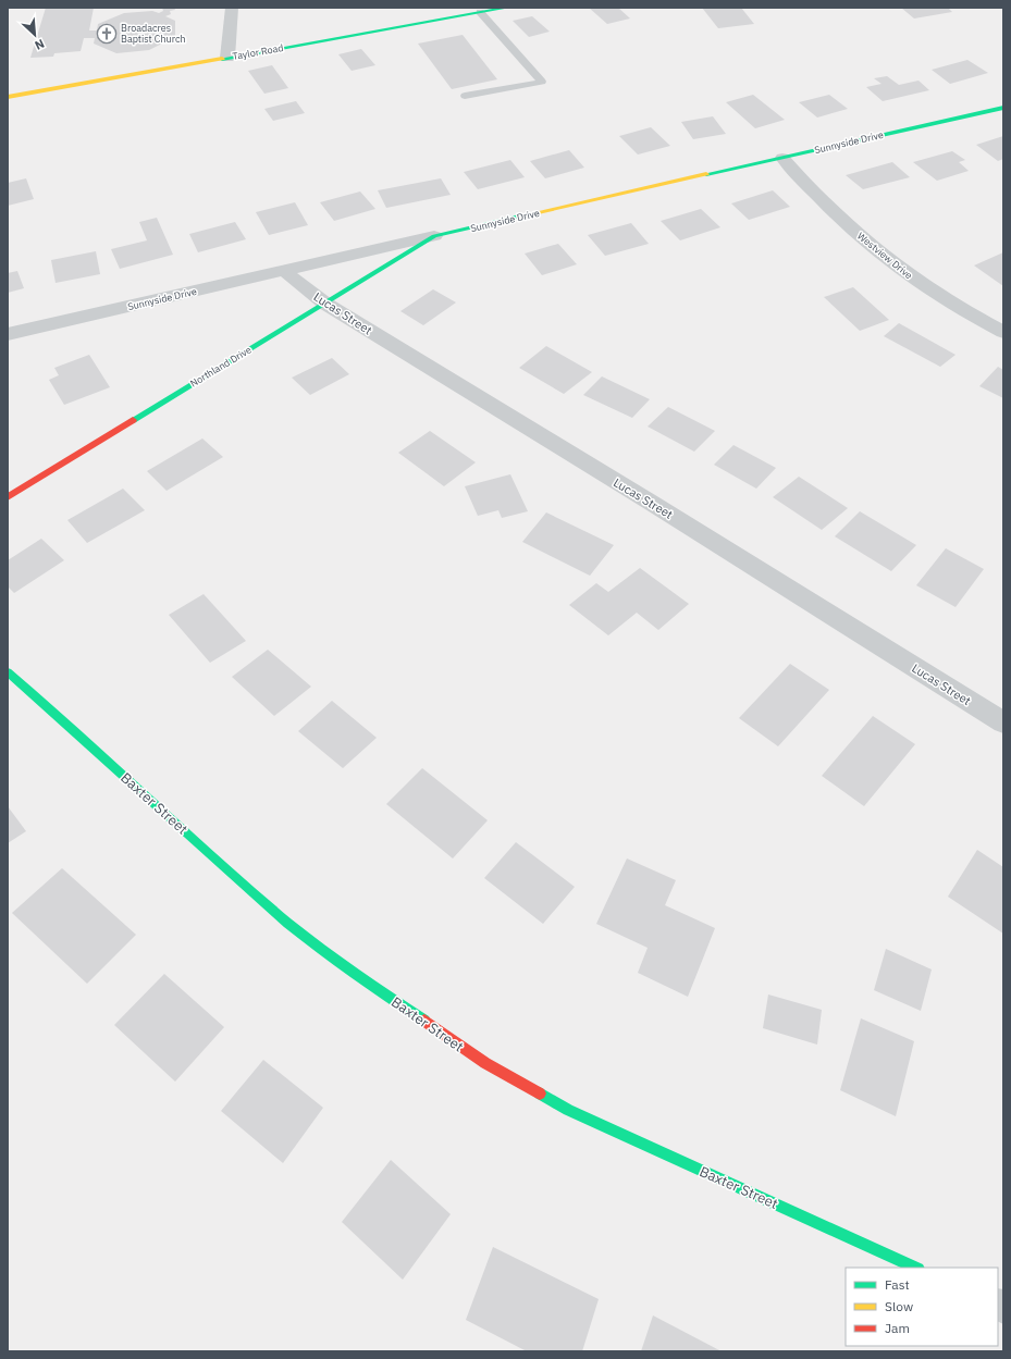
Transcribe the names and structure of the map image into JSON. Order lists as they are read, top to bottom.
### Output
{
  "streets": {
    "street": [
      "Taylor Road",
      "Sunnyside Drive",
      "Westview Drive",
      "Lucas Street",
      "Northland Drive",
      "Baxter Street"
    ]
  },
  "crossings": [
    ["Sunnyside Drive", "Westview Drive"],
    ["Sunnyside Drive", "Lucas Street"],
    ["Sunnyside Drive", "Northland Drive"],
    ["Lucas Street", "Northland Drive"]
  ],
  "places": {
    "church": ["Broadacres Baptist Church"]
  },
  "legend": ["Fast", "Slow", "Jam"],
  "north": "bottom right"
}
